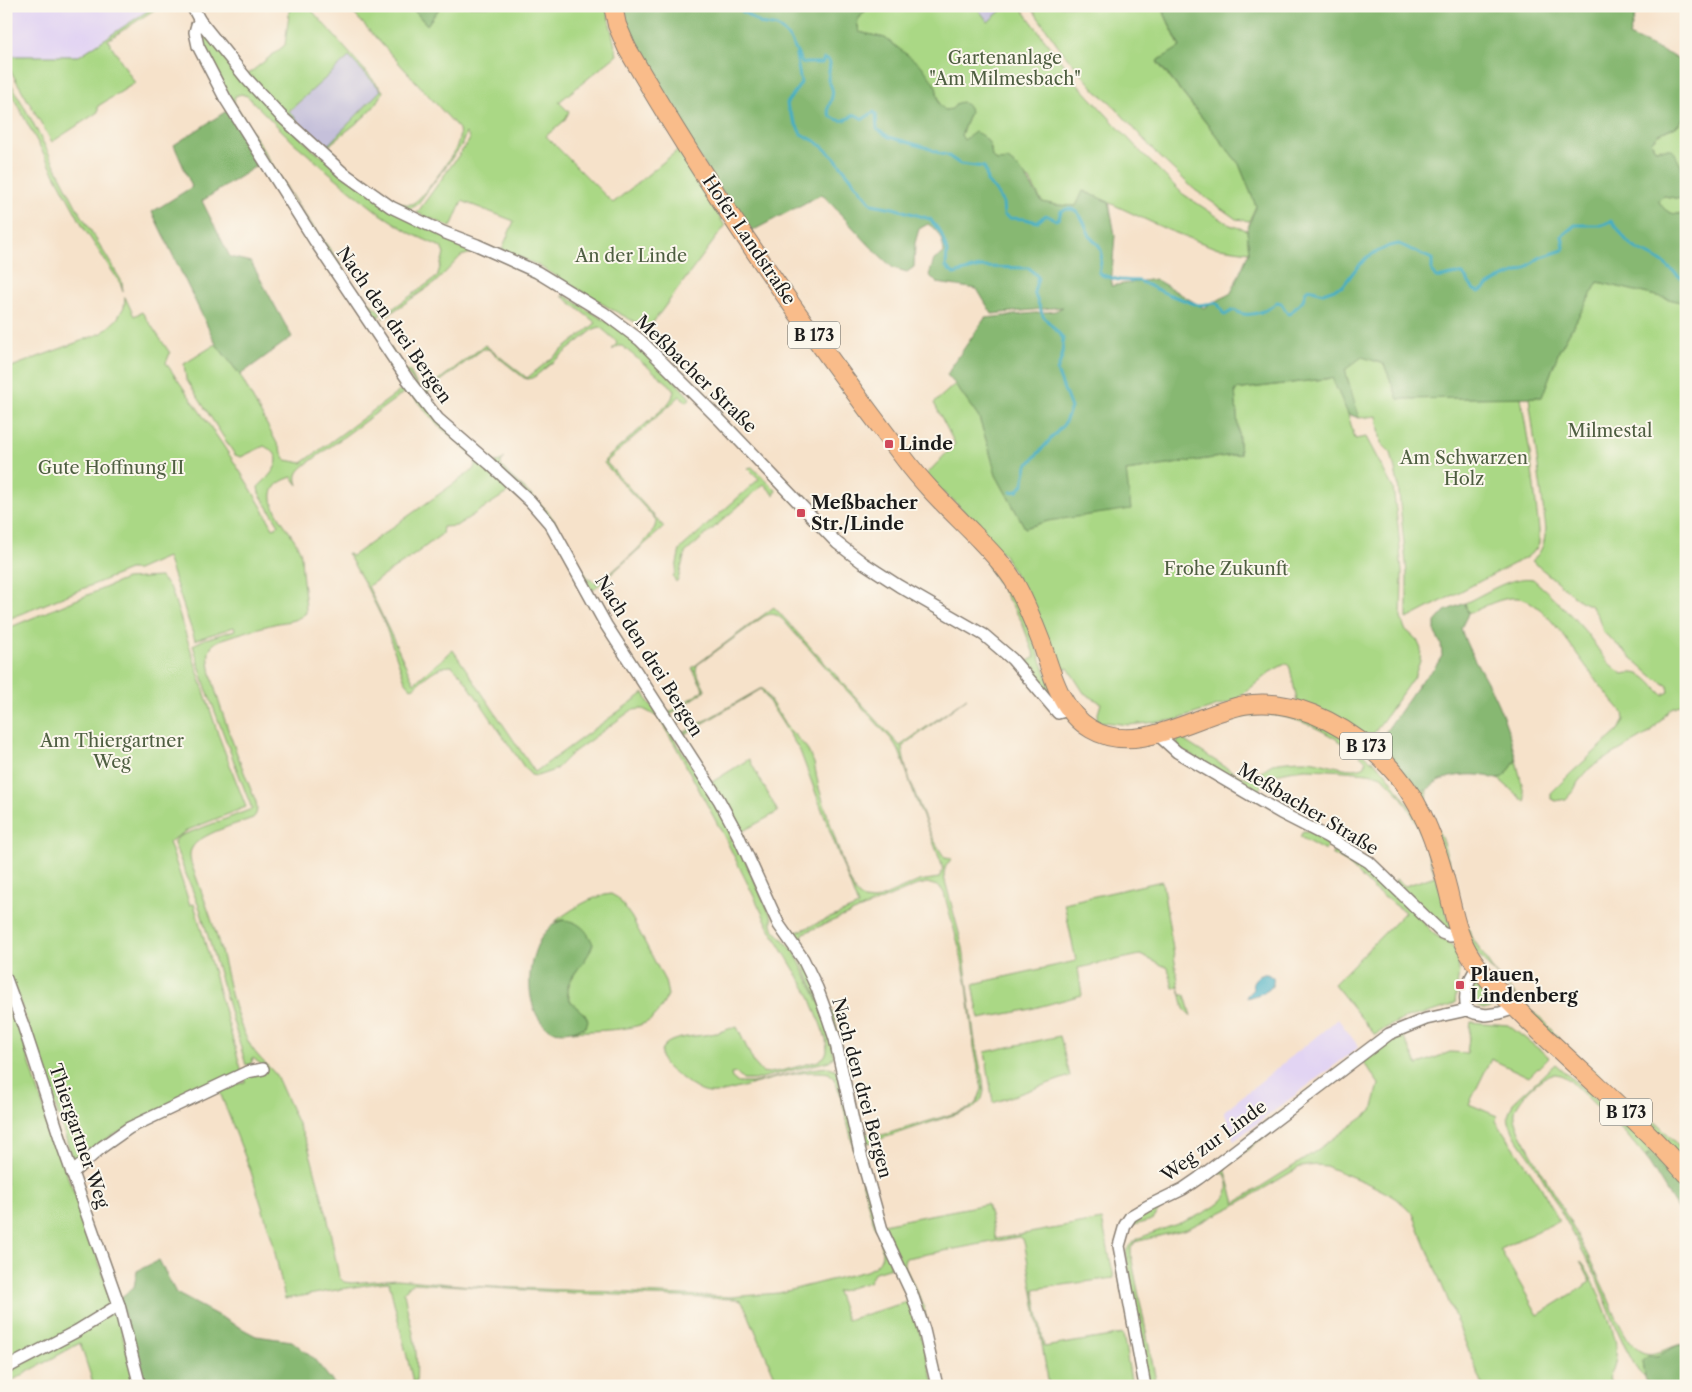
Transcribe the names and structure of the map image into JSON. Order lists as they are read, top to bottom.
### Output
{
  "streets": {
    "main road": ["Hofer Landstraße", "B 173"],
    "street": [
      "Nach den drei Bergen",
      "Meßbacher Straße",
      "Thiergartner Weg",
      "Weg zur Linde"
    ]
  },
  "crossings": [
    ["Hofer Landstraße", "Meßbacher Straße"],
    ["Hofer Landstraße", "Weg zur Linde"],
    ["Nach den drei Bergen", "Meßbacher Straße"]
  ],
  "parks": [
    "Gartenanlage \"Am Milmesbach\"",
    "An der Linde",
    "Milmestal",
    "Am Schwarzen Holz",
    "Gute Hoffnung II",
    "Frohe Zukunft",
    "Am Thiergartner Weg"
  ],
  "places": {
    "transit": ["Linde", "Meßbacher Str./Linde", "Plauen, Lindenberg"]
  }
}
